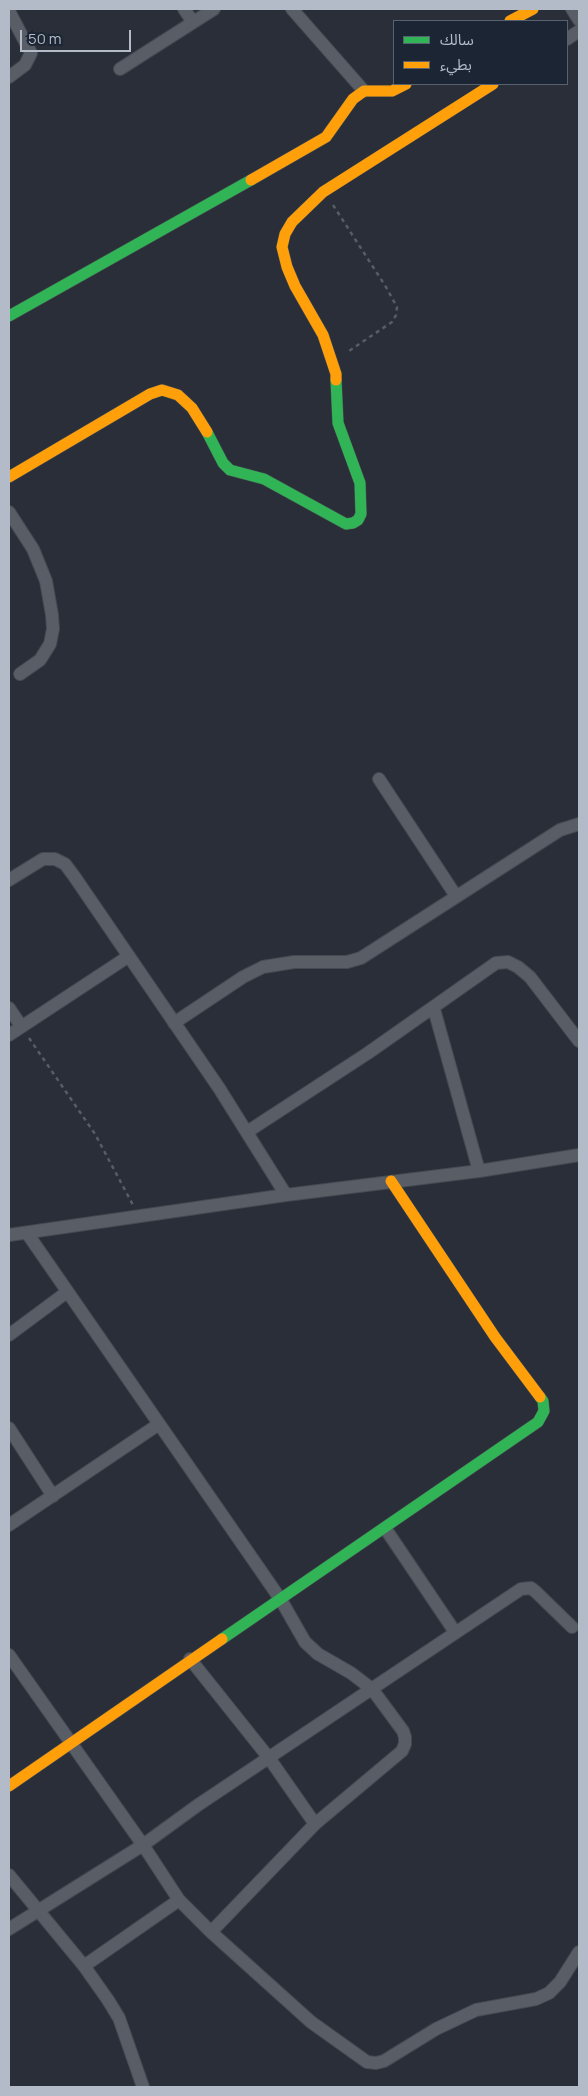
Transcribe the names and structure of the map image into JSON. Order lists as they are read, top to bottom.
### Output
{
  "legend": ["سالك", "بطيء"],
  "scale_bar": "50 m"
}
